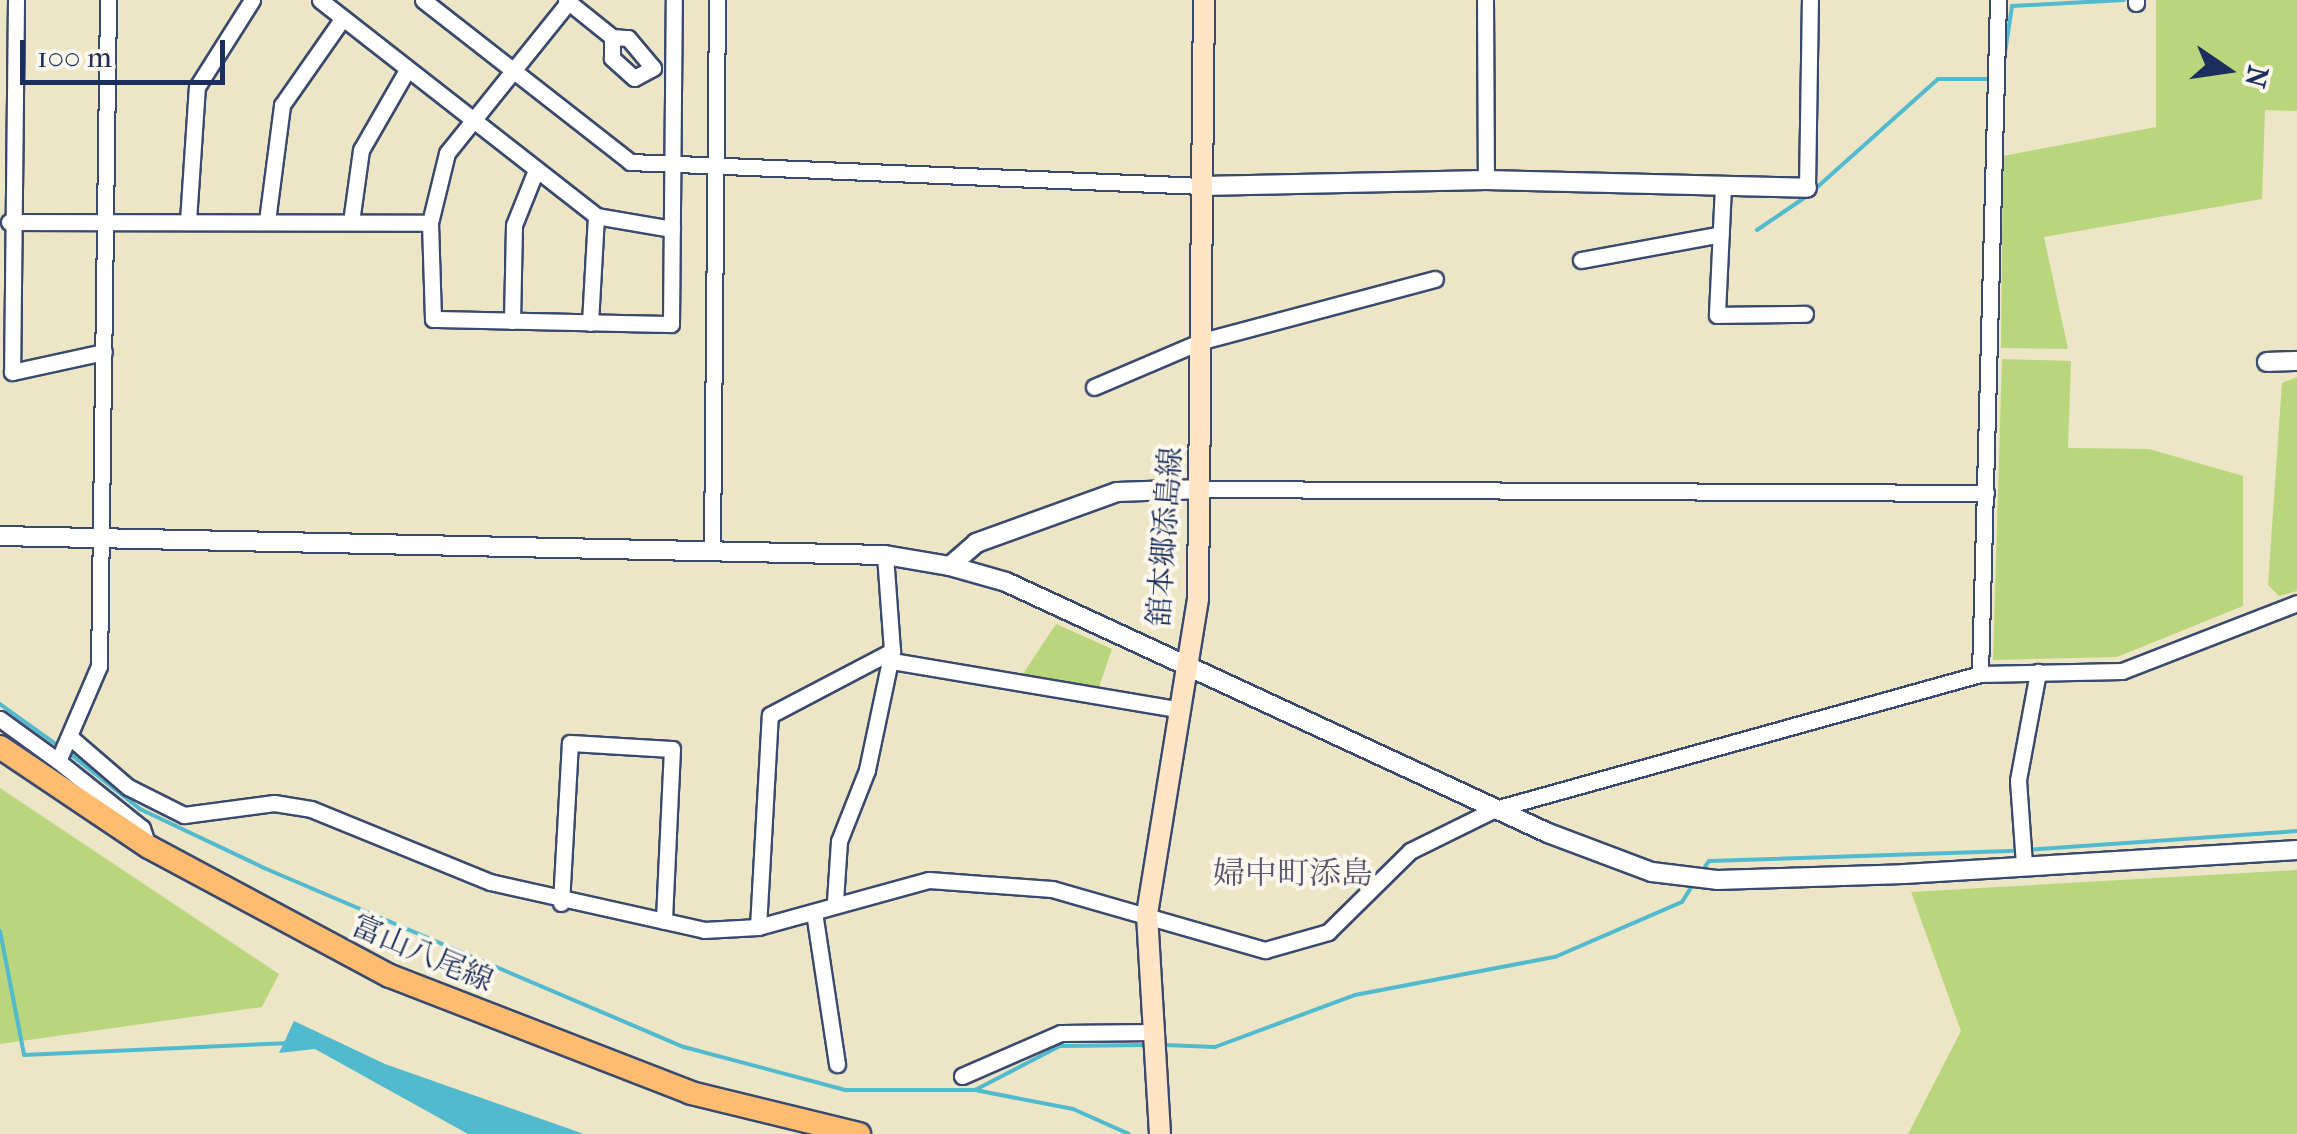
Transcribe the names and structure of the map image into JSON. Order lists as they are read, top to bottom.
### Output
{
  "streets": {
    "main road": ["舘本郷添島線", "富山八尾線"]
  },
  "districts": ["婦中町添島"],
  "scale_bar": "100 m",
  "north": "right"
}
